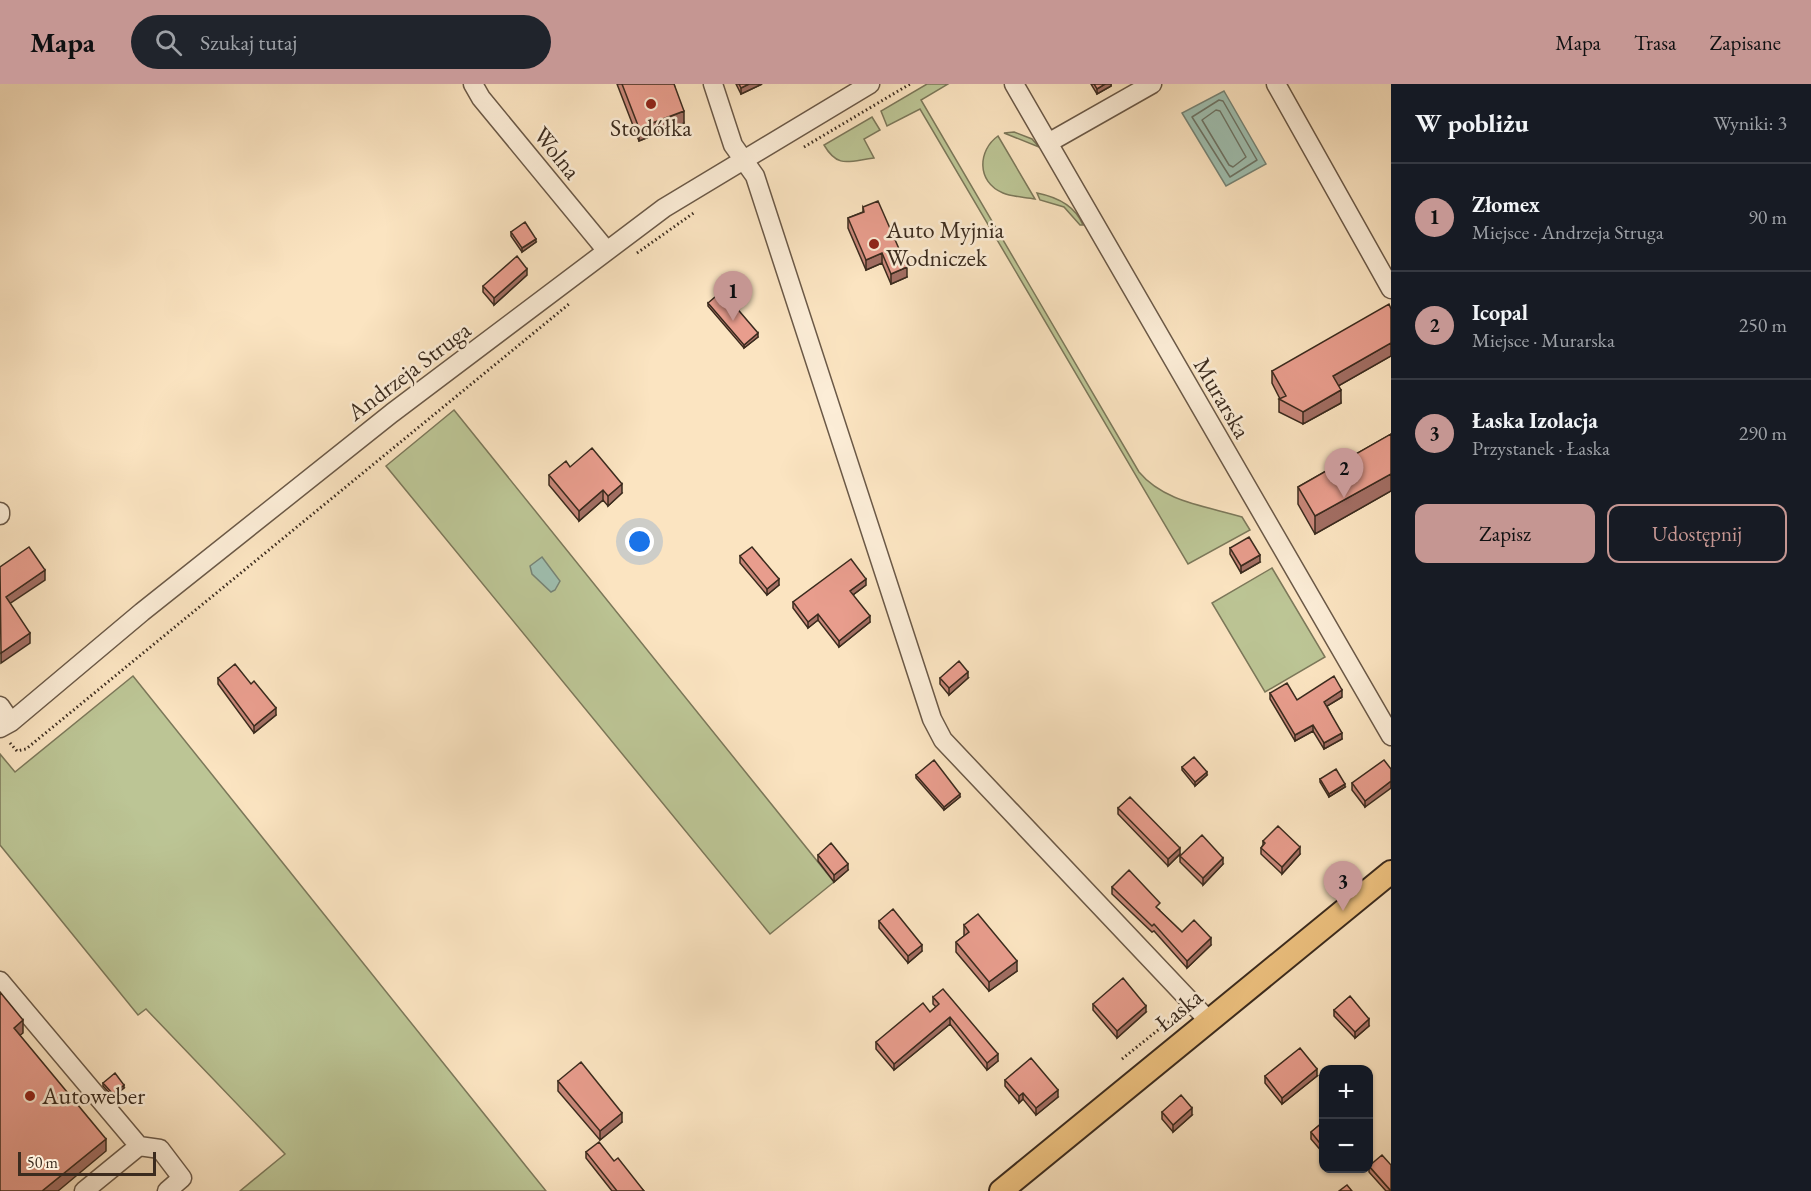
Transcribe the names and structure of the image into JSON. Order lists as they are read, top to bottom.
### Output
{
  "streets": {
    "main road": ["Łaska"],
    "street": ["Wolna", "Andrzeja Struga", "Murarska"]
  },
  "crossings": [
    ["Wolna", "Andrzeja Struga"]
  ],
  "places": ["Stodółka", "Auto Myjnia Wodniczek", "Autoweber"],
  "scale_bar": "50 m",
  "page": {
    "header": "Mapa",
    "search": "Szukaj tutaj",
    "nav": ["Mapa", "Trasa", "Zapisane"],
    "heading": ["W pobliżu", "Wyniki: 3"],
    "list": [
      {
        "mark": "1",
        "name": "Złomex",
        "note": "Miejsce · Andrzeja Struga",
        "value": "90 m"
      },
      {
        "mark": "2",
        "name": "Icopal",
        "note": "Miejsce · Murarska",
        "value": "250 m"
      },
      {
        "mark": "3",
        "name": "Łaska Izolacja",
        "note": "Przystanek · Łaska",
        "value": "290 m"
      }
    ],
    "pins": ["1", "2", "3"],
    "buttons": ["Zapisz", "Udostępnij"],
    "map_buttons": ["+", "−"],
    "scale": "50 m"
  }
}
